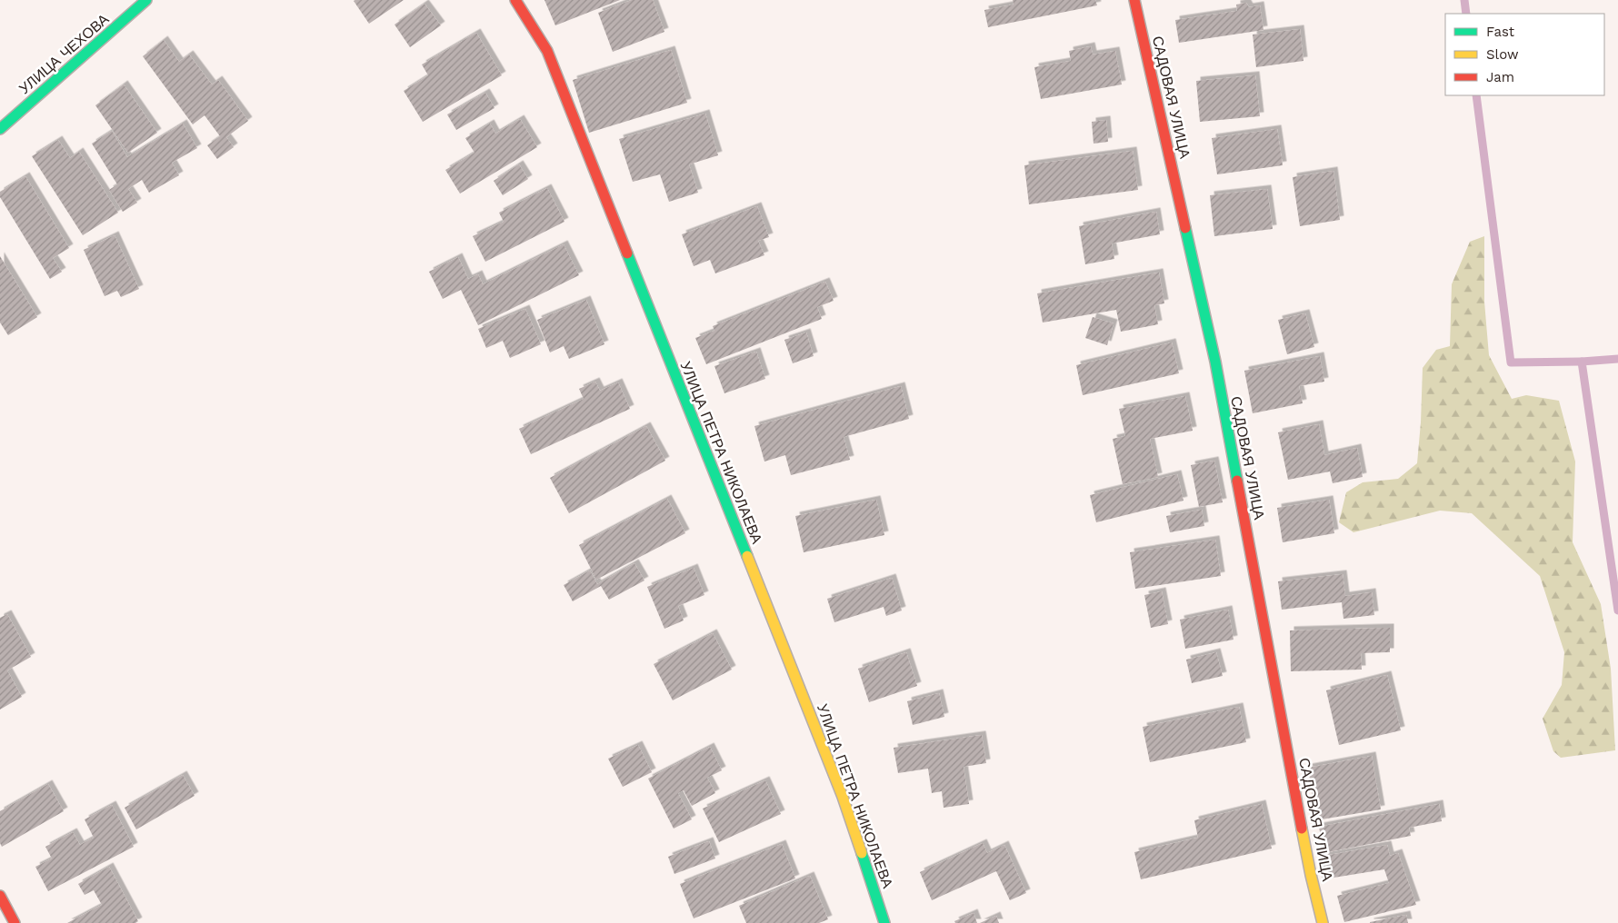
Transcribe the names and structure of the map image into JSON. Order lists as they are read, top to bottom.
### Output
{
  "streets": {
    "street": ["УЛИЦА ЧЕХОВА", "САДОВАЯ УЛИЦА", "УЛИЦА ПЕТРА НИКОЛАЕВА"]
  },
  "legend": ["Fast", "Slow", "Jam"]
}
